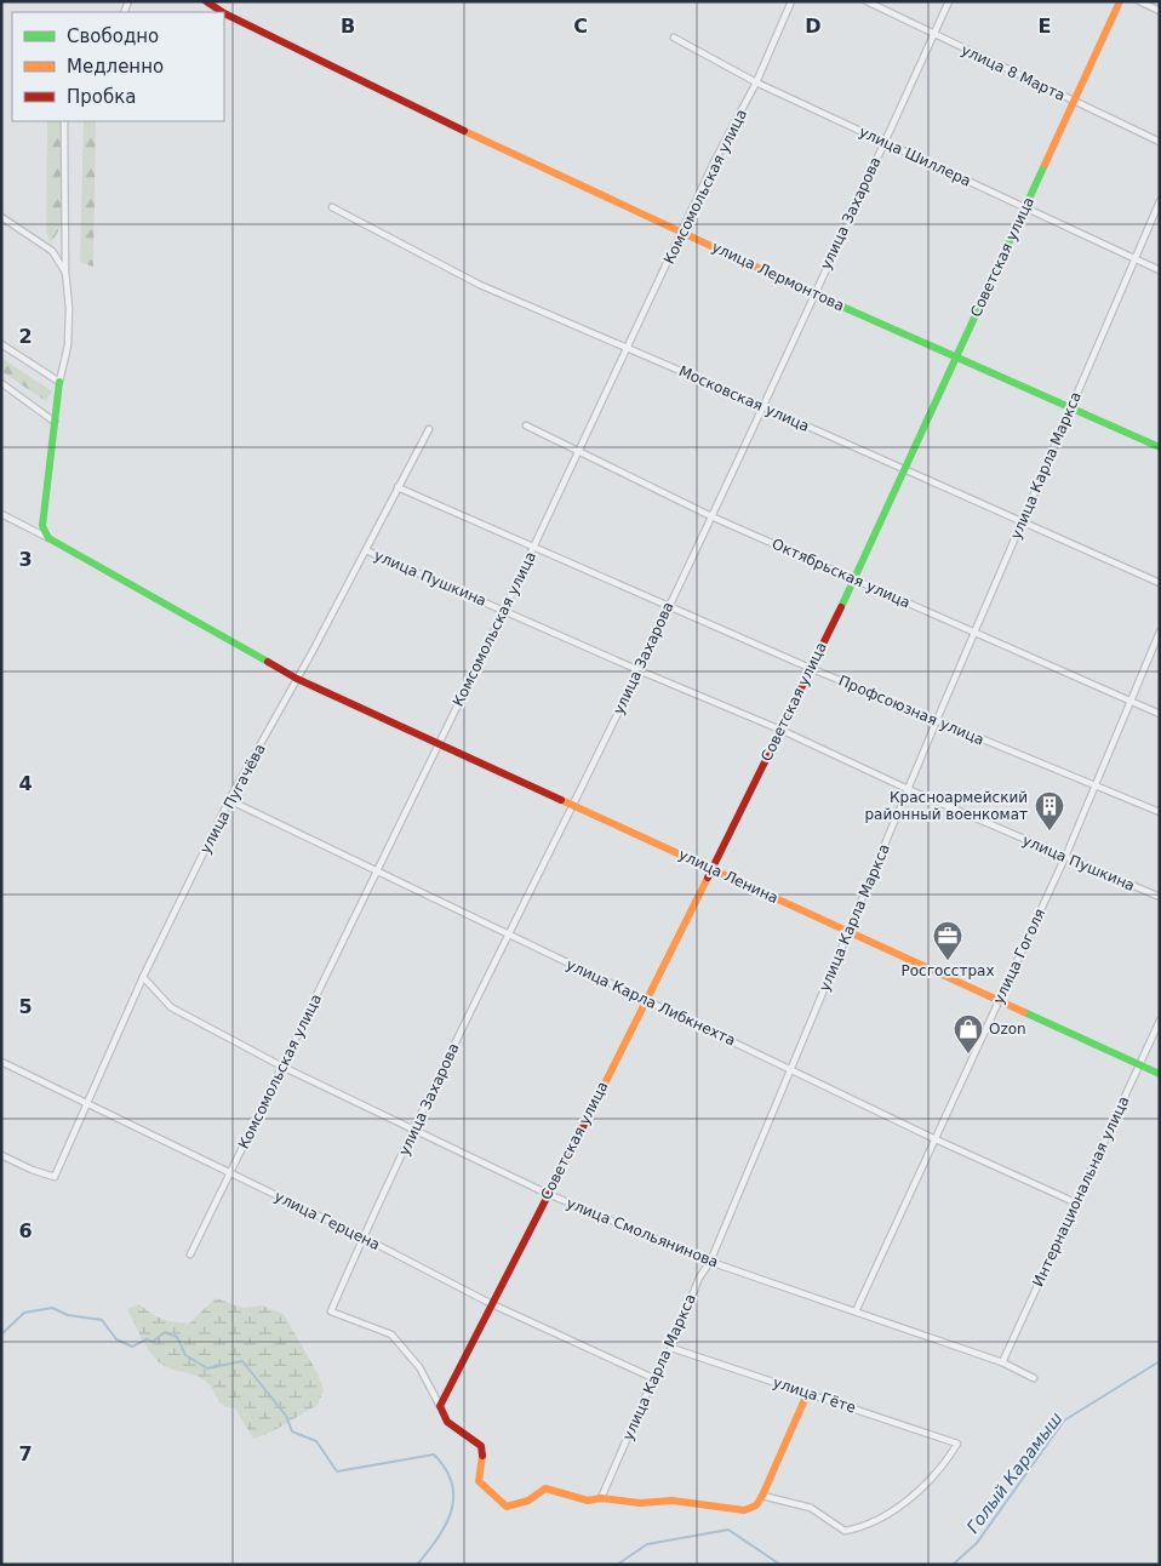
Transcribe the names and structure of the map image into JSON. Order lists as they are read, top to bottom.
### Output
{
  "streets": {
    "street": [
      "улица 8 Марта",
      "улица Шиллера",
      "Комсомольская улица",
      "улица Захарова",
      "Советская улица",
      "улица Лермонтова",
      "Московская улица",
      "улица Карла Маркса",
      "Октябрьская улица",
      "улица Пушкина",
      "Профсоюзная улица",
      "улица Пугачёва",
      "улица Ленина",
      "улица Гоголя",
      "улица Карла Либкнехта",
      "Интернациональная улица",
      "улица Герцена",
      "улица Смольянинова",
      "улица Гёте"
    ]
  },
  "crossings": [
    ["улица 8 Марта", "улица Захарова"],
    ["улица 8 Марта", "Советская улица"],
    ["улица Шиллера", "Комсомольская улица"],
    ["улица Шиллера", "улица Захарова"],
    ["улица Шиллера", "Советская улица"],
    ["улица Шиллера", "улица Карла Маркса"],
    ["Комсомольская улица", "улица Лермонтова"],
    ["Комсомольская улица", "Московская улица"],
    ["Комсомольская улица", "Октябрьская улица"],
    ["Комсомольская улица", "улица Пушкина"],
    ["Комсомольская улица", "Профсоюзная улица"],
    ["Комсомольская улица", "улица Ленина"],
    ["Комсомольская улица", "улица Карла Либкнехта"],
    ["Комсомольская улица", "улица Герцена"],
    ["Комсомольская улица", "улица Смольянинова"],
    ["улица Захарова", "Советская улица"],
    ["улица Захарова", "улица Лермонтова"],
    ["улица Захарова", "Московская улица"],
    ["улица Захарова", "Октябрьская улица"],
    ["улица Захарова", "улица Пушкина"],
    ["улица Захарова", "Профсоюзная улица"],
    ["улица Захарова", "улица Ленина"],
    ["улица Захарова", "улица Карла Либкнехта"],
    ["улица Захарова", "улица Герцена"],
    ["улица Захарова", "улица Смольянинова"],
    ["Советская улица", "улица Лермонтова"],
    ["Советская улица", "Московская улица"],
    ["Советская улица", "Октябрьская улица"],
    ["Советская улица", "улица Пушкина"],
    ["Советская улица", "Профсоюзная улица"],
    ["Советская улица", "улица Ленина"],
    ["Советская улица", "улица Карла Либкнехта"],
    ["Советская улица", "улица Герцена"],
    ["Советская улица", "улица Смольянинова"],
    ["улица Лермонтова", "улица Карла Маркса"],
    ["Московская улица", "улица Карла Маркса"],
    ["улица Карла Маркса", "Октябрьская улица"],
    ["улица Карла Маркса", "улица Пушкина"],
    ["улица Карла Маркса", "Профсоюзная улица"],
    ["улица Карла Маркса", "улица Ленина"],
    ["улица Карла Маркса", "улица Карла Либкнехта"],
    ["улица Карла Маркса", "улица Герцена"],
    ["улица Карла Маркса", "улица Смольянинова"],
    ["улица Карла Маркса", "улица Гёте"],
    ["Октябрьская улица", "улица Гоголя"],
    ["улица Пушкина", "улица Пугачёва"],
    ["улица Пушкина", "улица Гоголя"],
    ["Профсоюзная улица", "улица Пугачёва"],
    ["Профсоюзная улица", "улица Гоголя"],
    ["улица Пугачёва", "улица Ленина"],
    ["улица Пугачёва", "улица Карла Либкнехта"],
    ["улица Пугачёва", "улица Герцена"],
    ["улица Пугачёва", "улица Смольянинова"],
    ["улица Ленина", "улица Гоголя"],
    ["улица Ленина", "Интернациональная улица"],
    ["улица Гоголя", "улица Карла Либкнехта"],
    ["улица Гоголя", "улица Смольянинова"],
    ["улица Карла Либкнехта", "Интернациональная улица"],
    ["Интернациональная улица", "улица Смольянинова"]
  ],
  "water": ["Голый Карамыш"],
  "places": {
    "building": ["Красноармейский районный военкомат"],
    "office": ["Росгосстрах"],
    "shop": ["Ozon"]
  },
  "legend": ["Свободно", "Медленно", "Пробка"],
  "grid": {
    "columns": [
      "B",
      "C",
      "D",
      "E"
    ],
    "rows": [
      "2",
      "3",
      "4",
      "5",
      "6",
      "7"
    ]
  }
}
